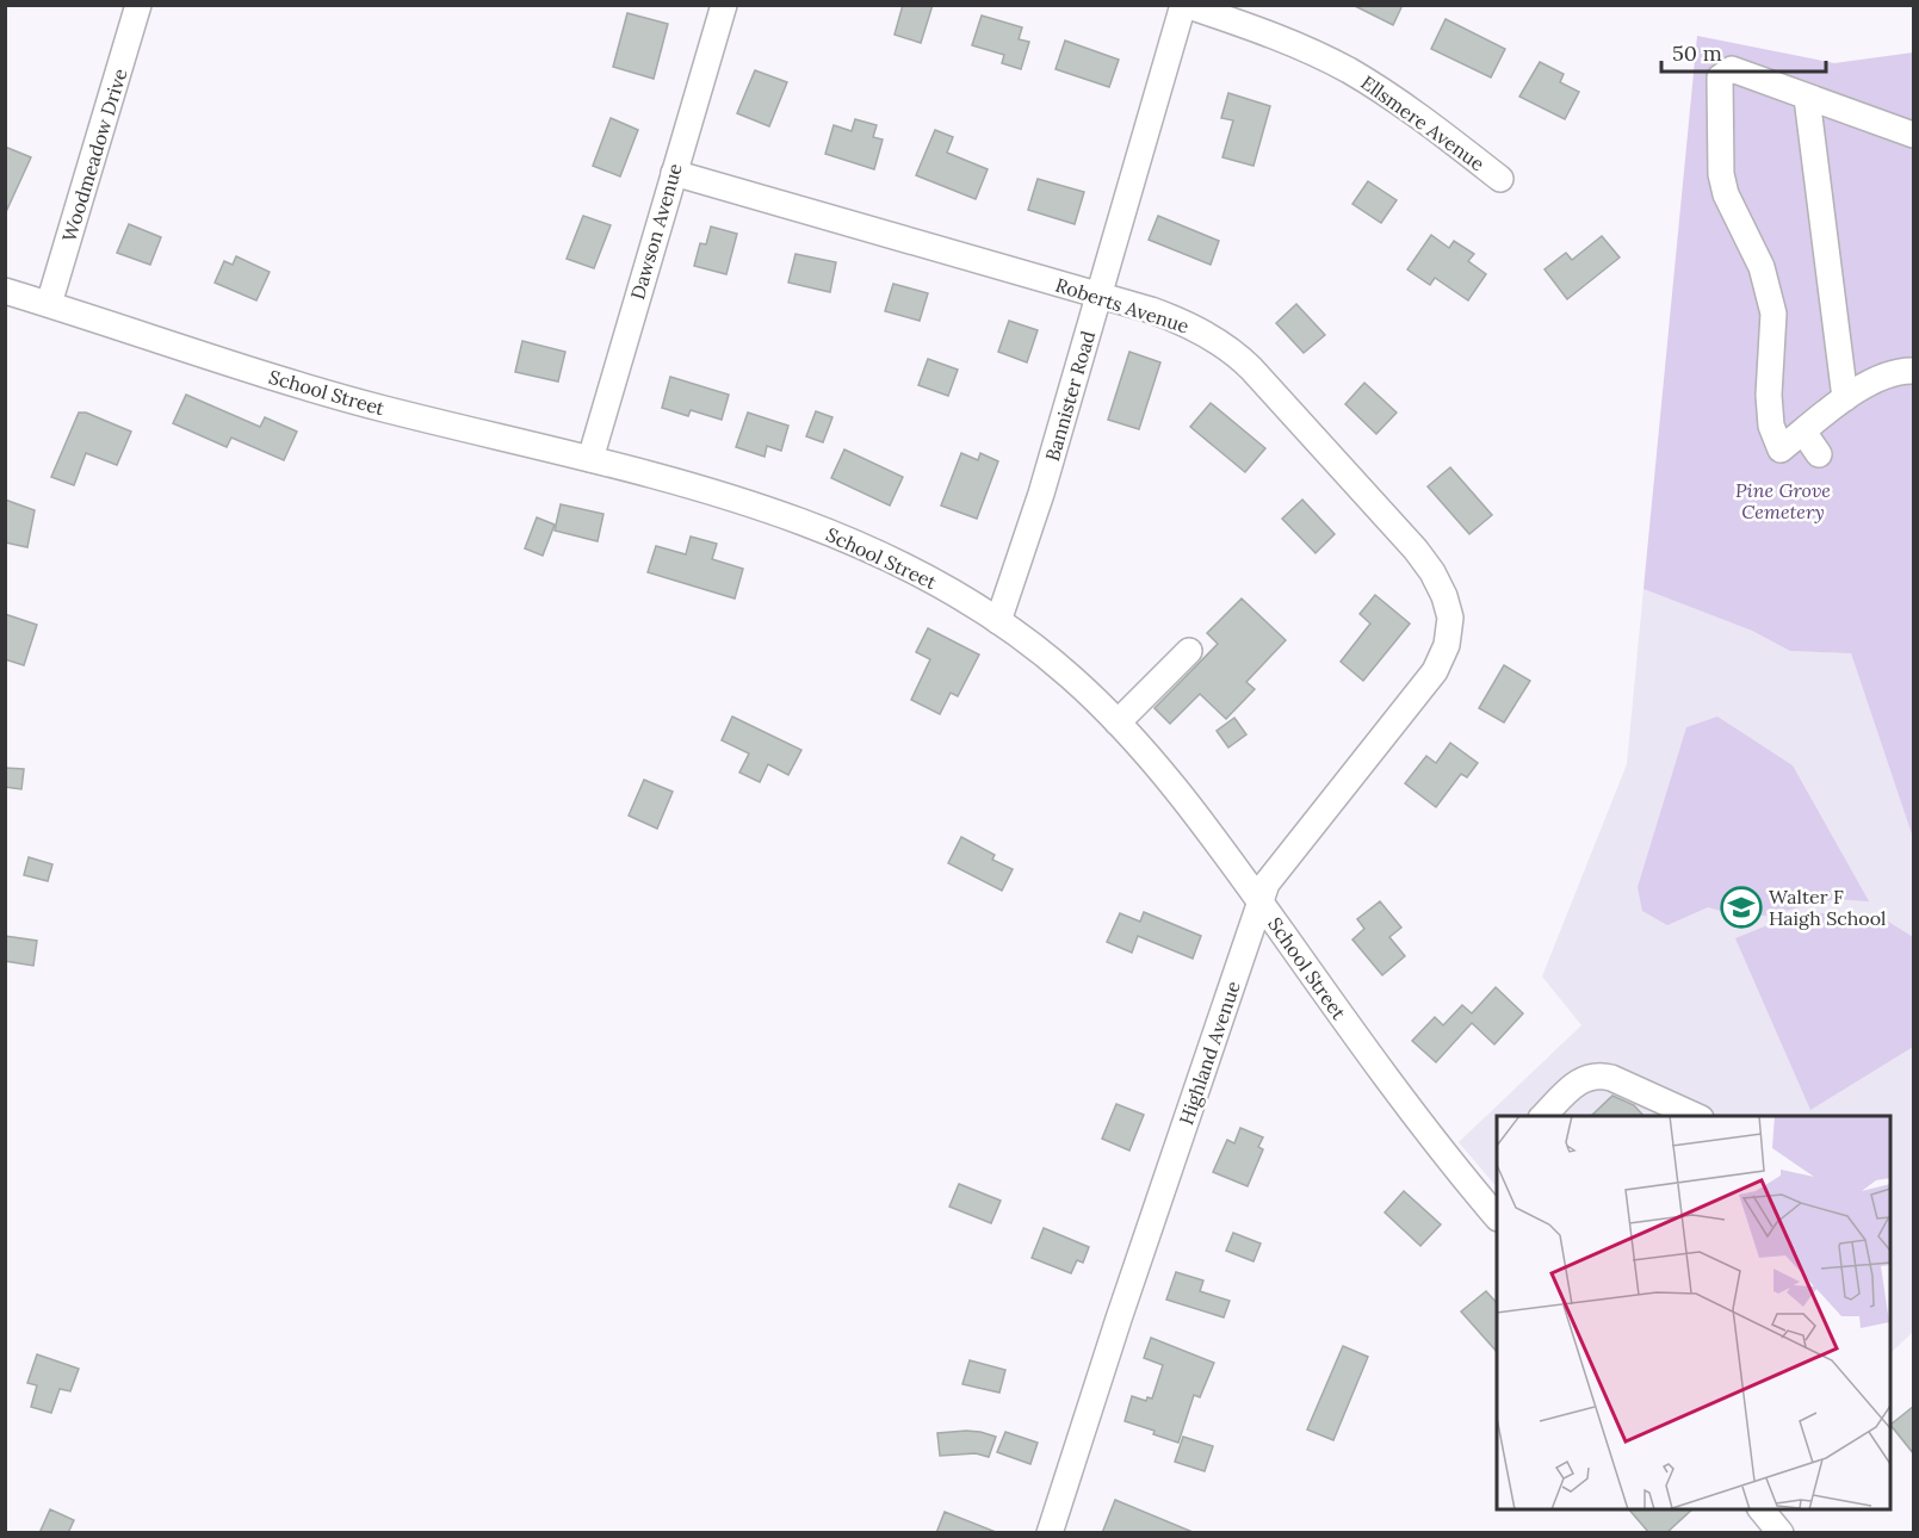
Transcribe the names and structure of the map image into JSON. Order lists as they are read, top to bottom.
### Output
{
  "streets": {
    "street": [
      "Ellsmere Avenue",
      "Woodmeadow Drive",
      "Dawson Avenue",
      "Roberts Avenue",
      "School Street",
      "Bannister Road",
      "Highland Avenue"
    ]
  },
  "crossings": [
    ["Ellsmere Avenue", "Bannister Road"],
    ["Woodmeadow Drive", "School Street"],
    ["Dawson Avenue", "Roberts Avenue"],
    ["Dawson Avenue", "School Street"],
    ["Roberts Avenue", "Bannister Road"],
    ["Roberts Avenue", "Highland Avenue"],
    ["School Street", "Bannister Road"],
    ["School Street", "Highland Avenue"]
  ],
  "parks": ["Pine Grove Cemetery"],
  "places": {
    "school or university": ["Walter F Haigh School"]
  },
  "scale_bar": "50 m"
}
